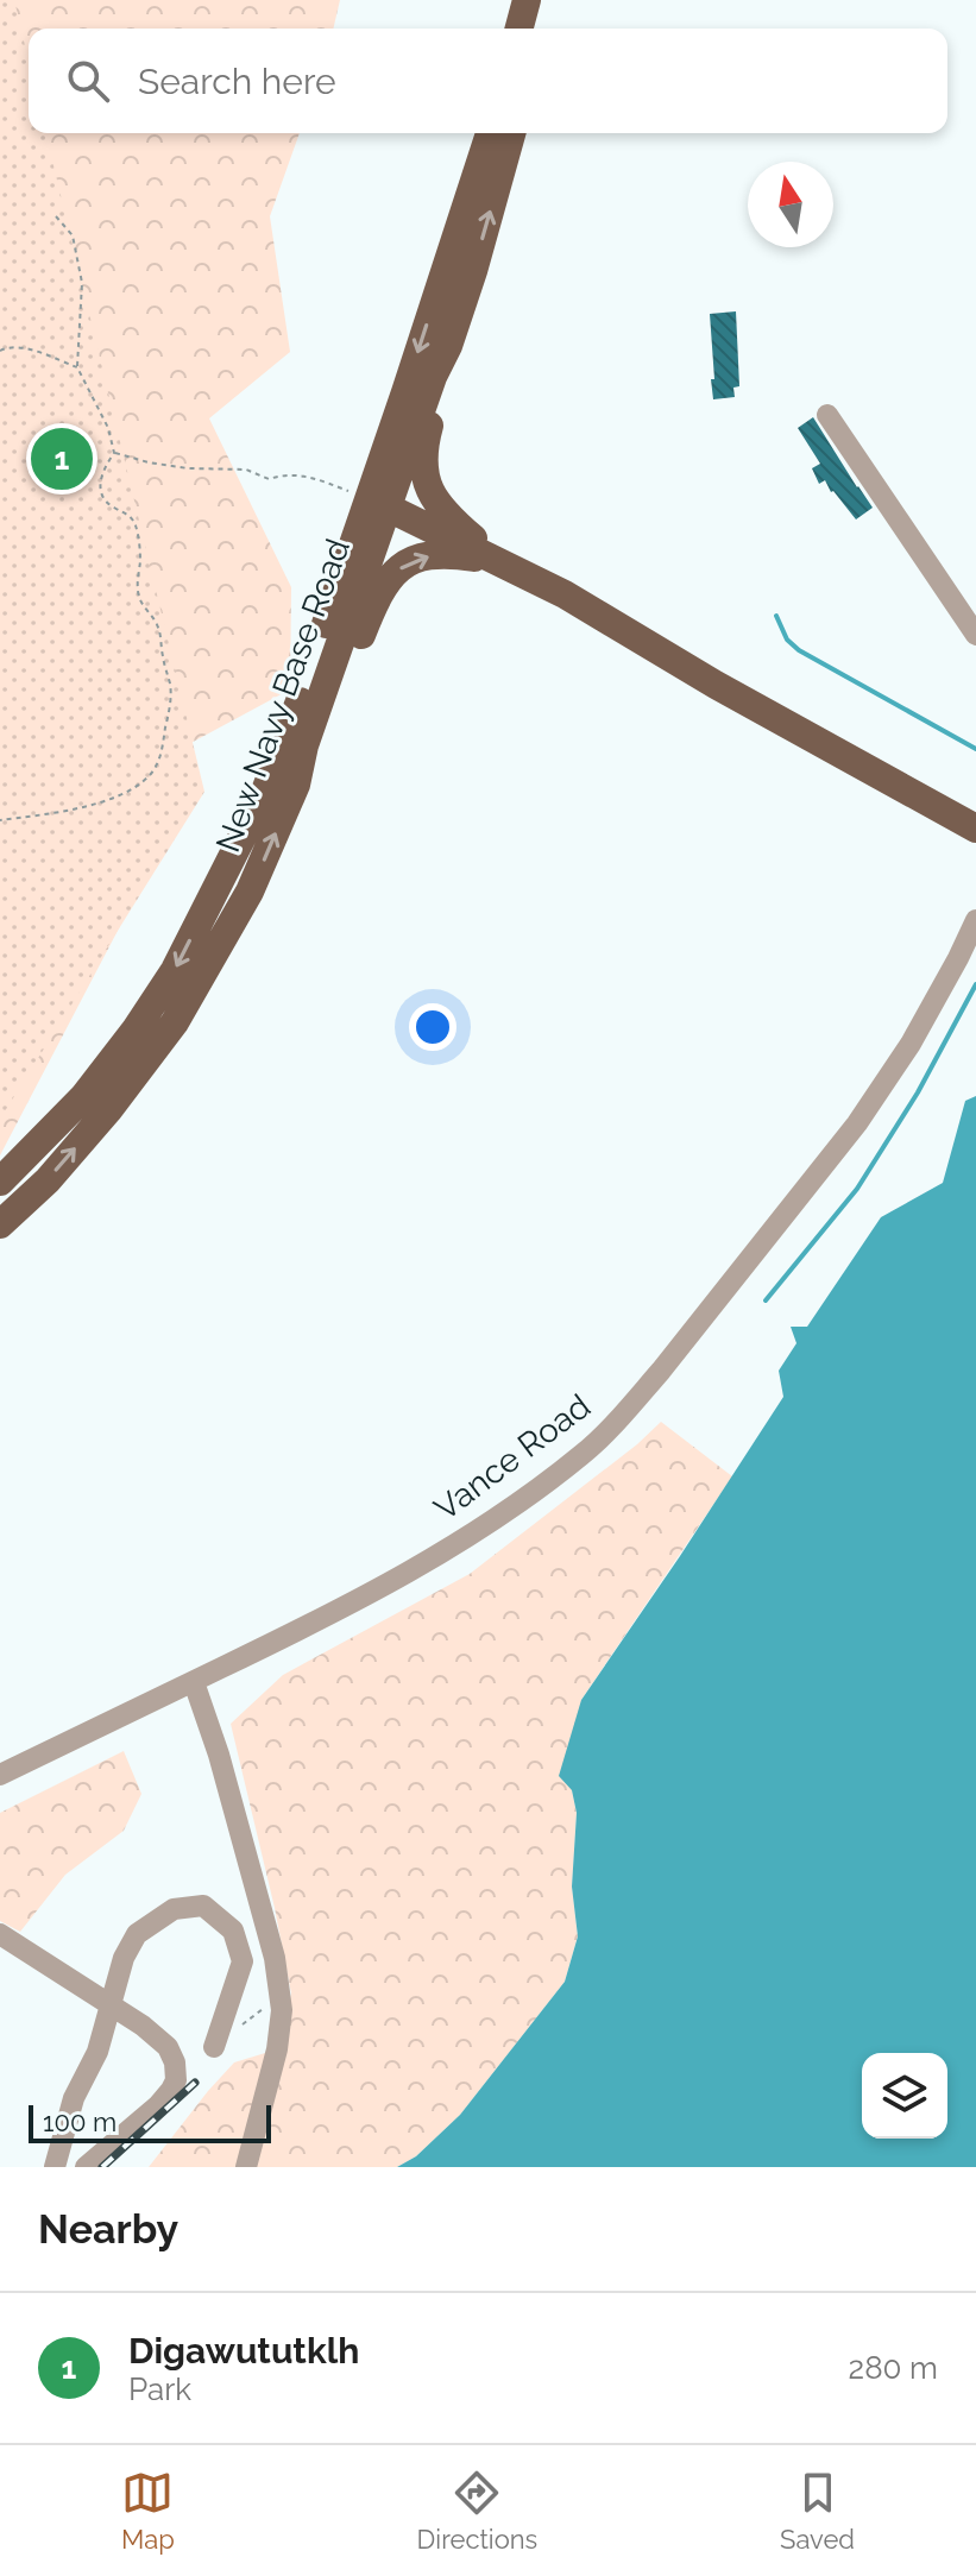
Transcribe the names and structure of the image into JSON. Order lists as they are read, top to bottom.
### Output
{
  "streets": {
    "main road": ["New Navy Base Road"],
    "street": ["Vance Road"]
  },
  "scale_bar": "100 m",
  "north": "top",
  "page": {
    "search": "Search here",
    "pins": "1",
    "scale": "100 m",
    "heading": "Nearby",
    "list": [
      {
        "mark": "1",
        "name": "Digawututklh",
        "note": "Park",
        "value": "280 m"
      }
    ],
    "nav": ["Map", "Directions", "Saved"]
  }
}
